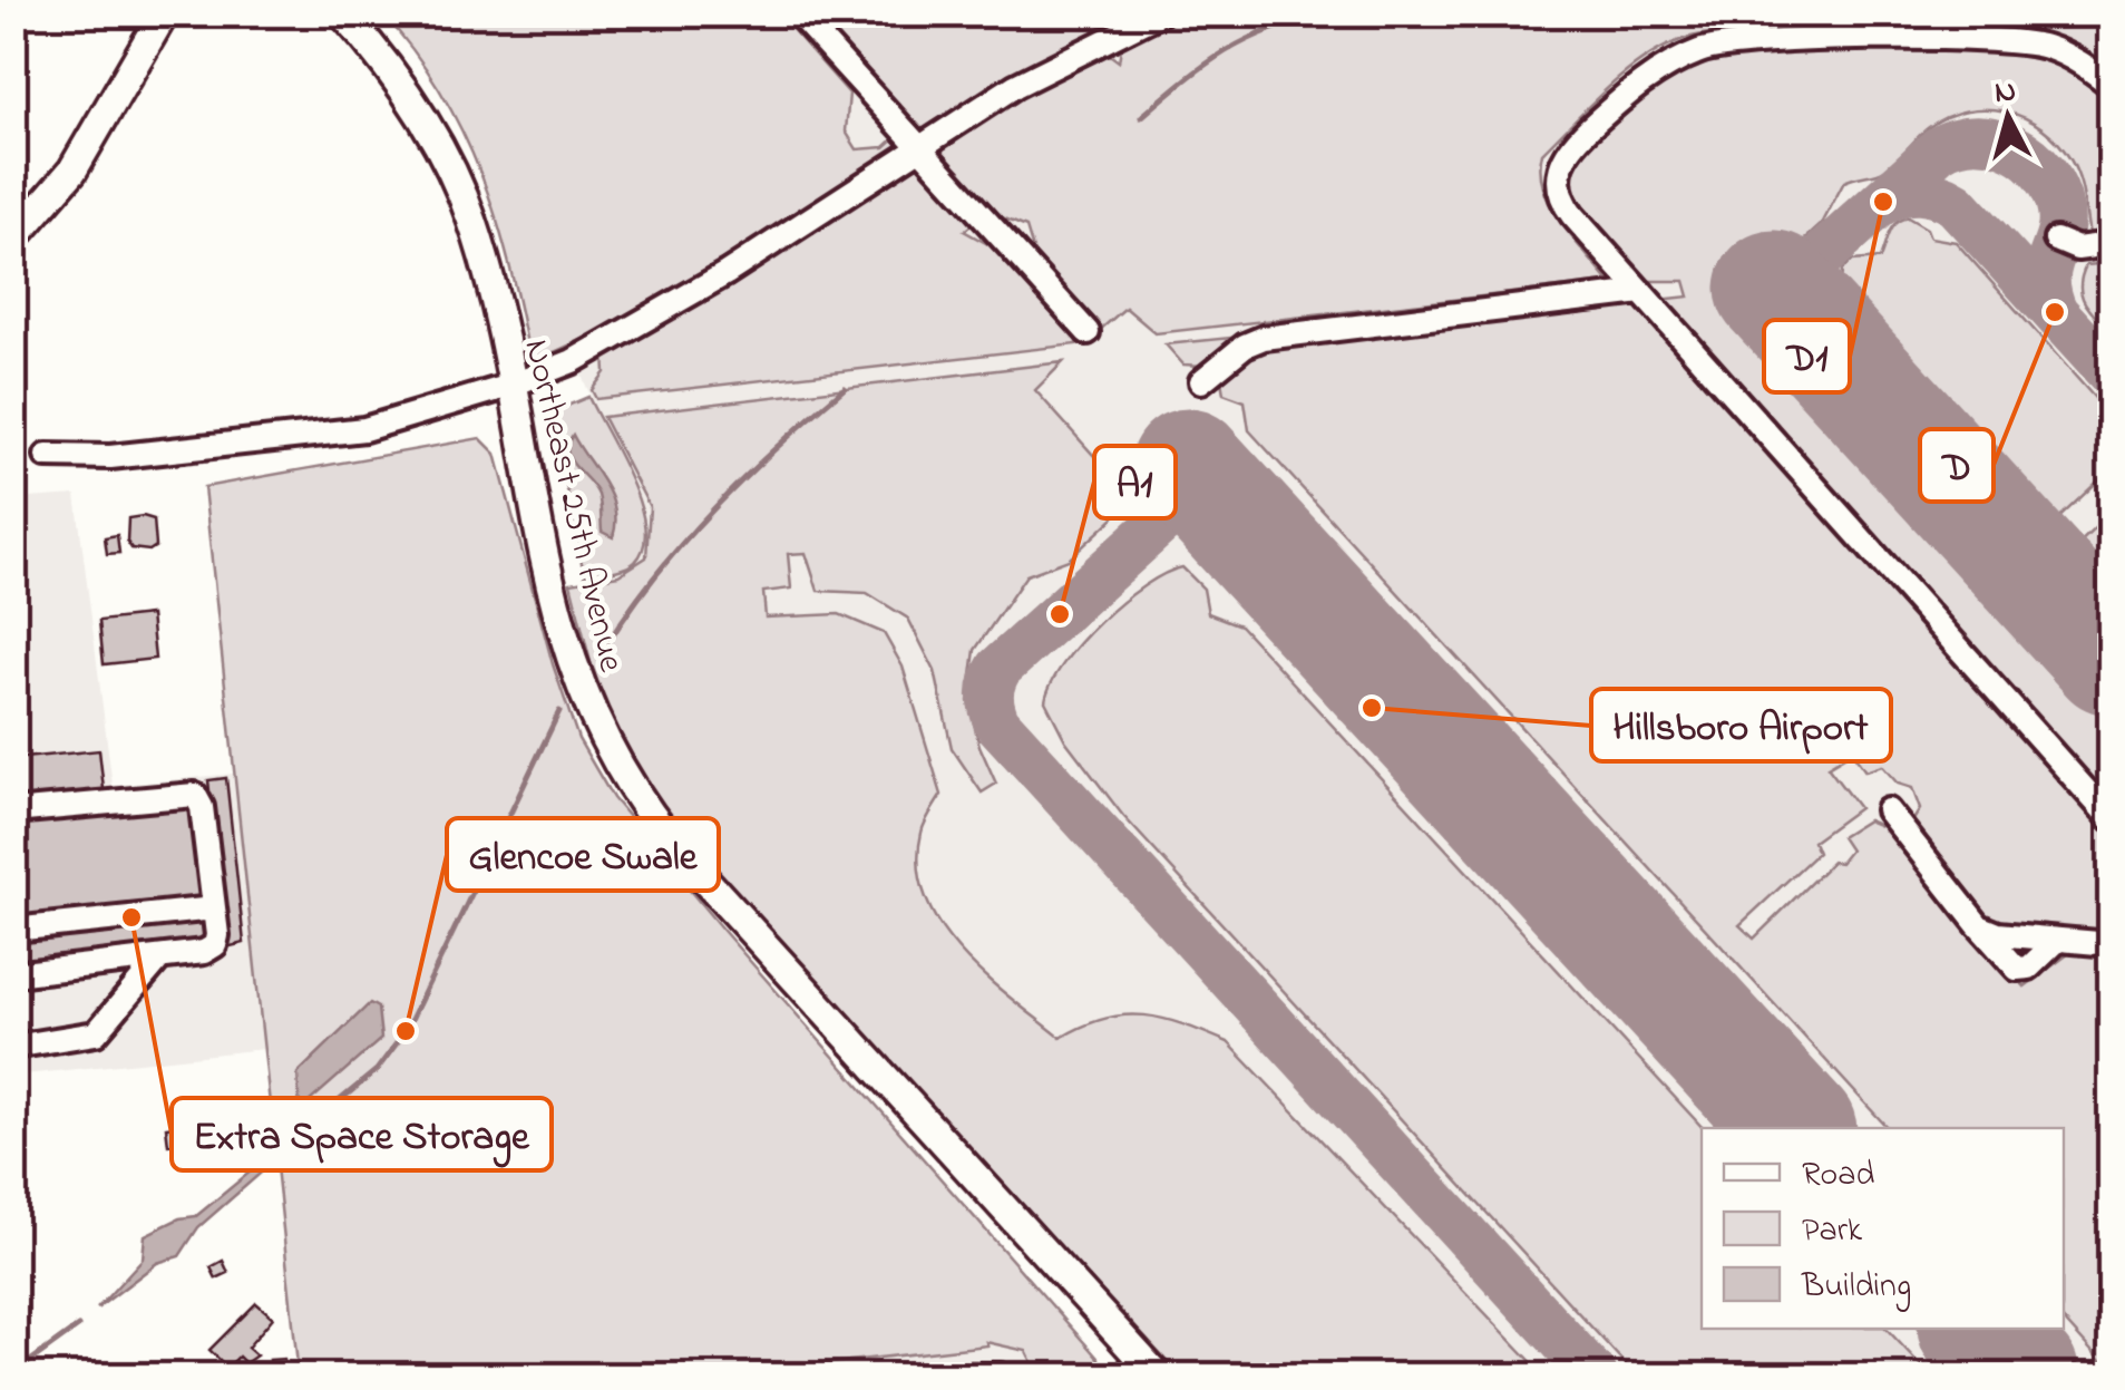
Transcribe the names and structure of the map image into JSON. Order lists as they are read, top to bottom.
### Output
{
  "streets": {
    "main road": ["Northeast 25th Avenue"]
  },
  "places": [
    "D1",
    "D",
    "A1",
    "Hillsboro Airport",
    "Extra Space Storage",
    "Glencoe Swale"
  ],
  "legend": ["Road", "Park", "Building"],
  "north": "top"
}
